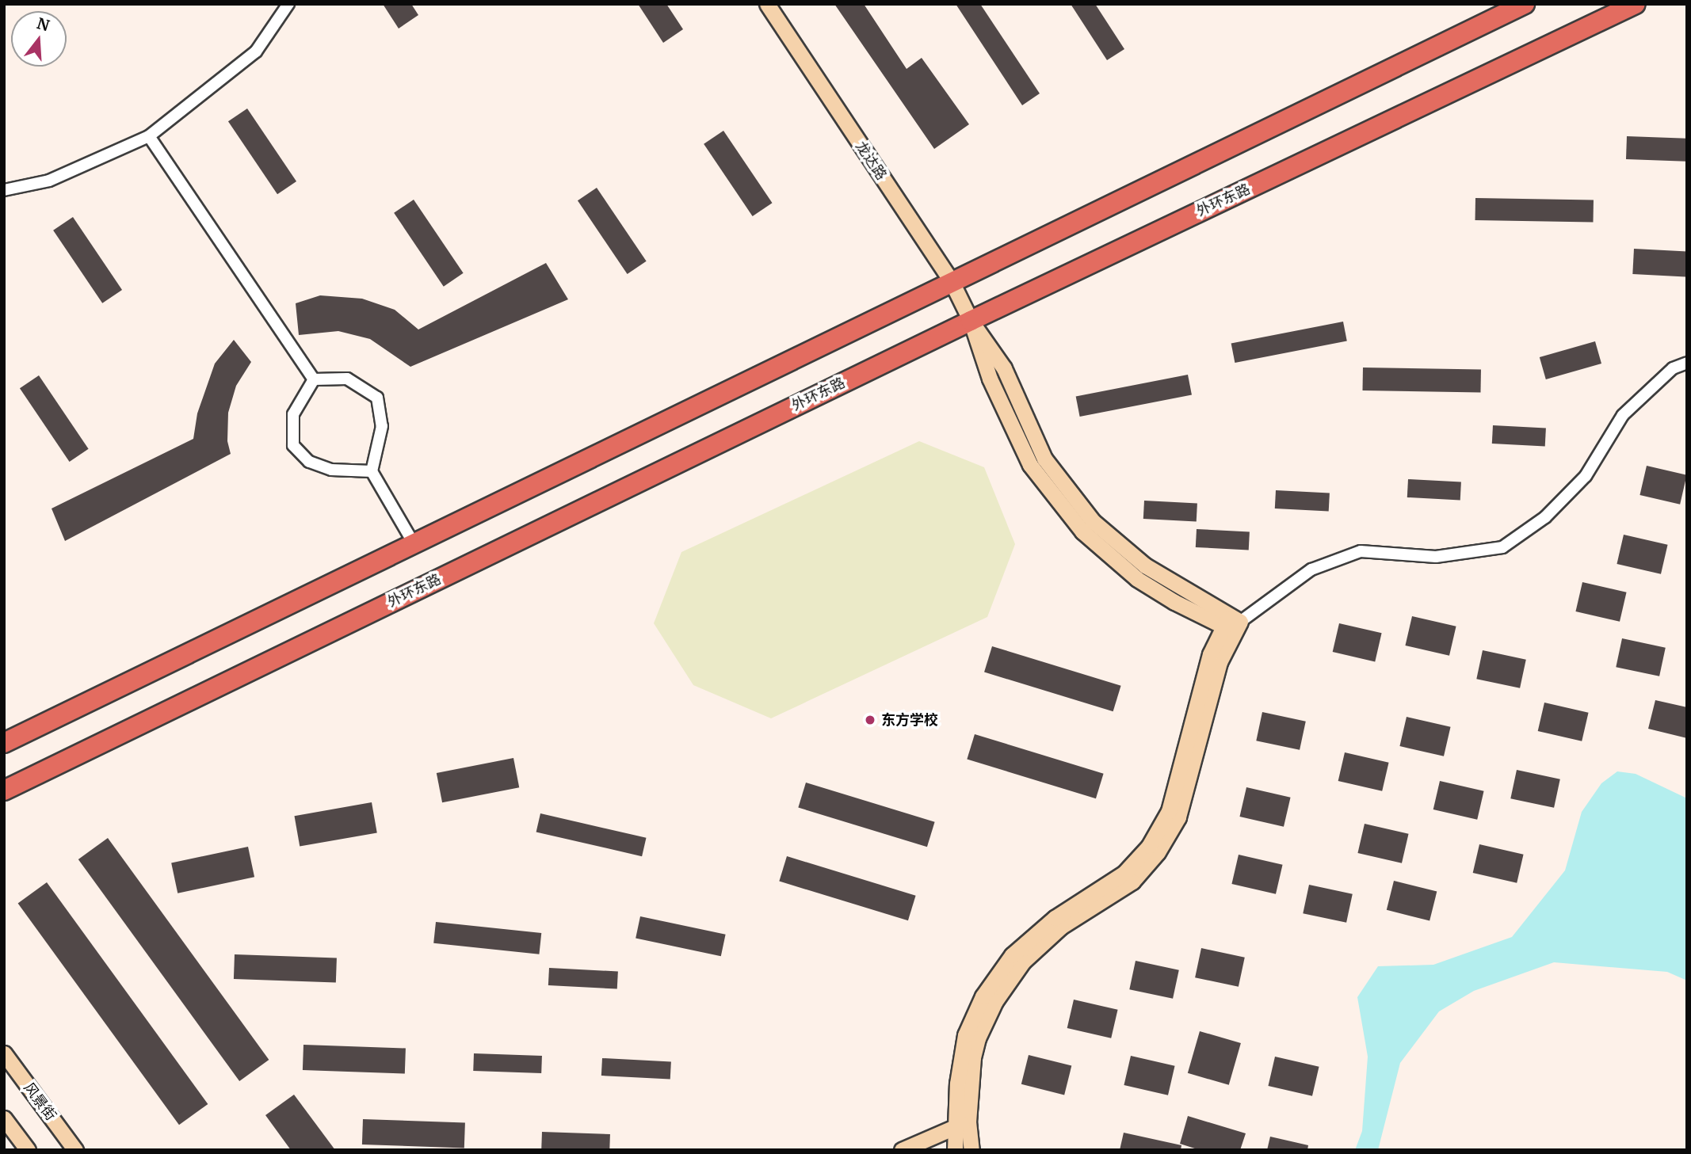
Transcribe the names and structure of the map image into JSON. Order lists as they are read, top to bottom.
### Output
{
  "streets": {
    "highway": ["外环东路"],
    "street": ["龙达路", "风景街"]
  },
  "crossings": [
    ["龙达路", "外环东路"]
  ],
  "places": ["东方学校"],
  "north": "top"
}
